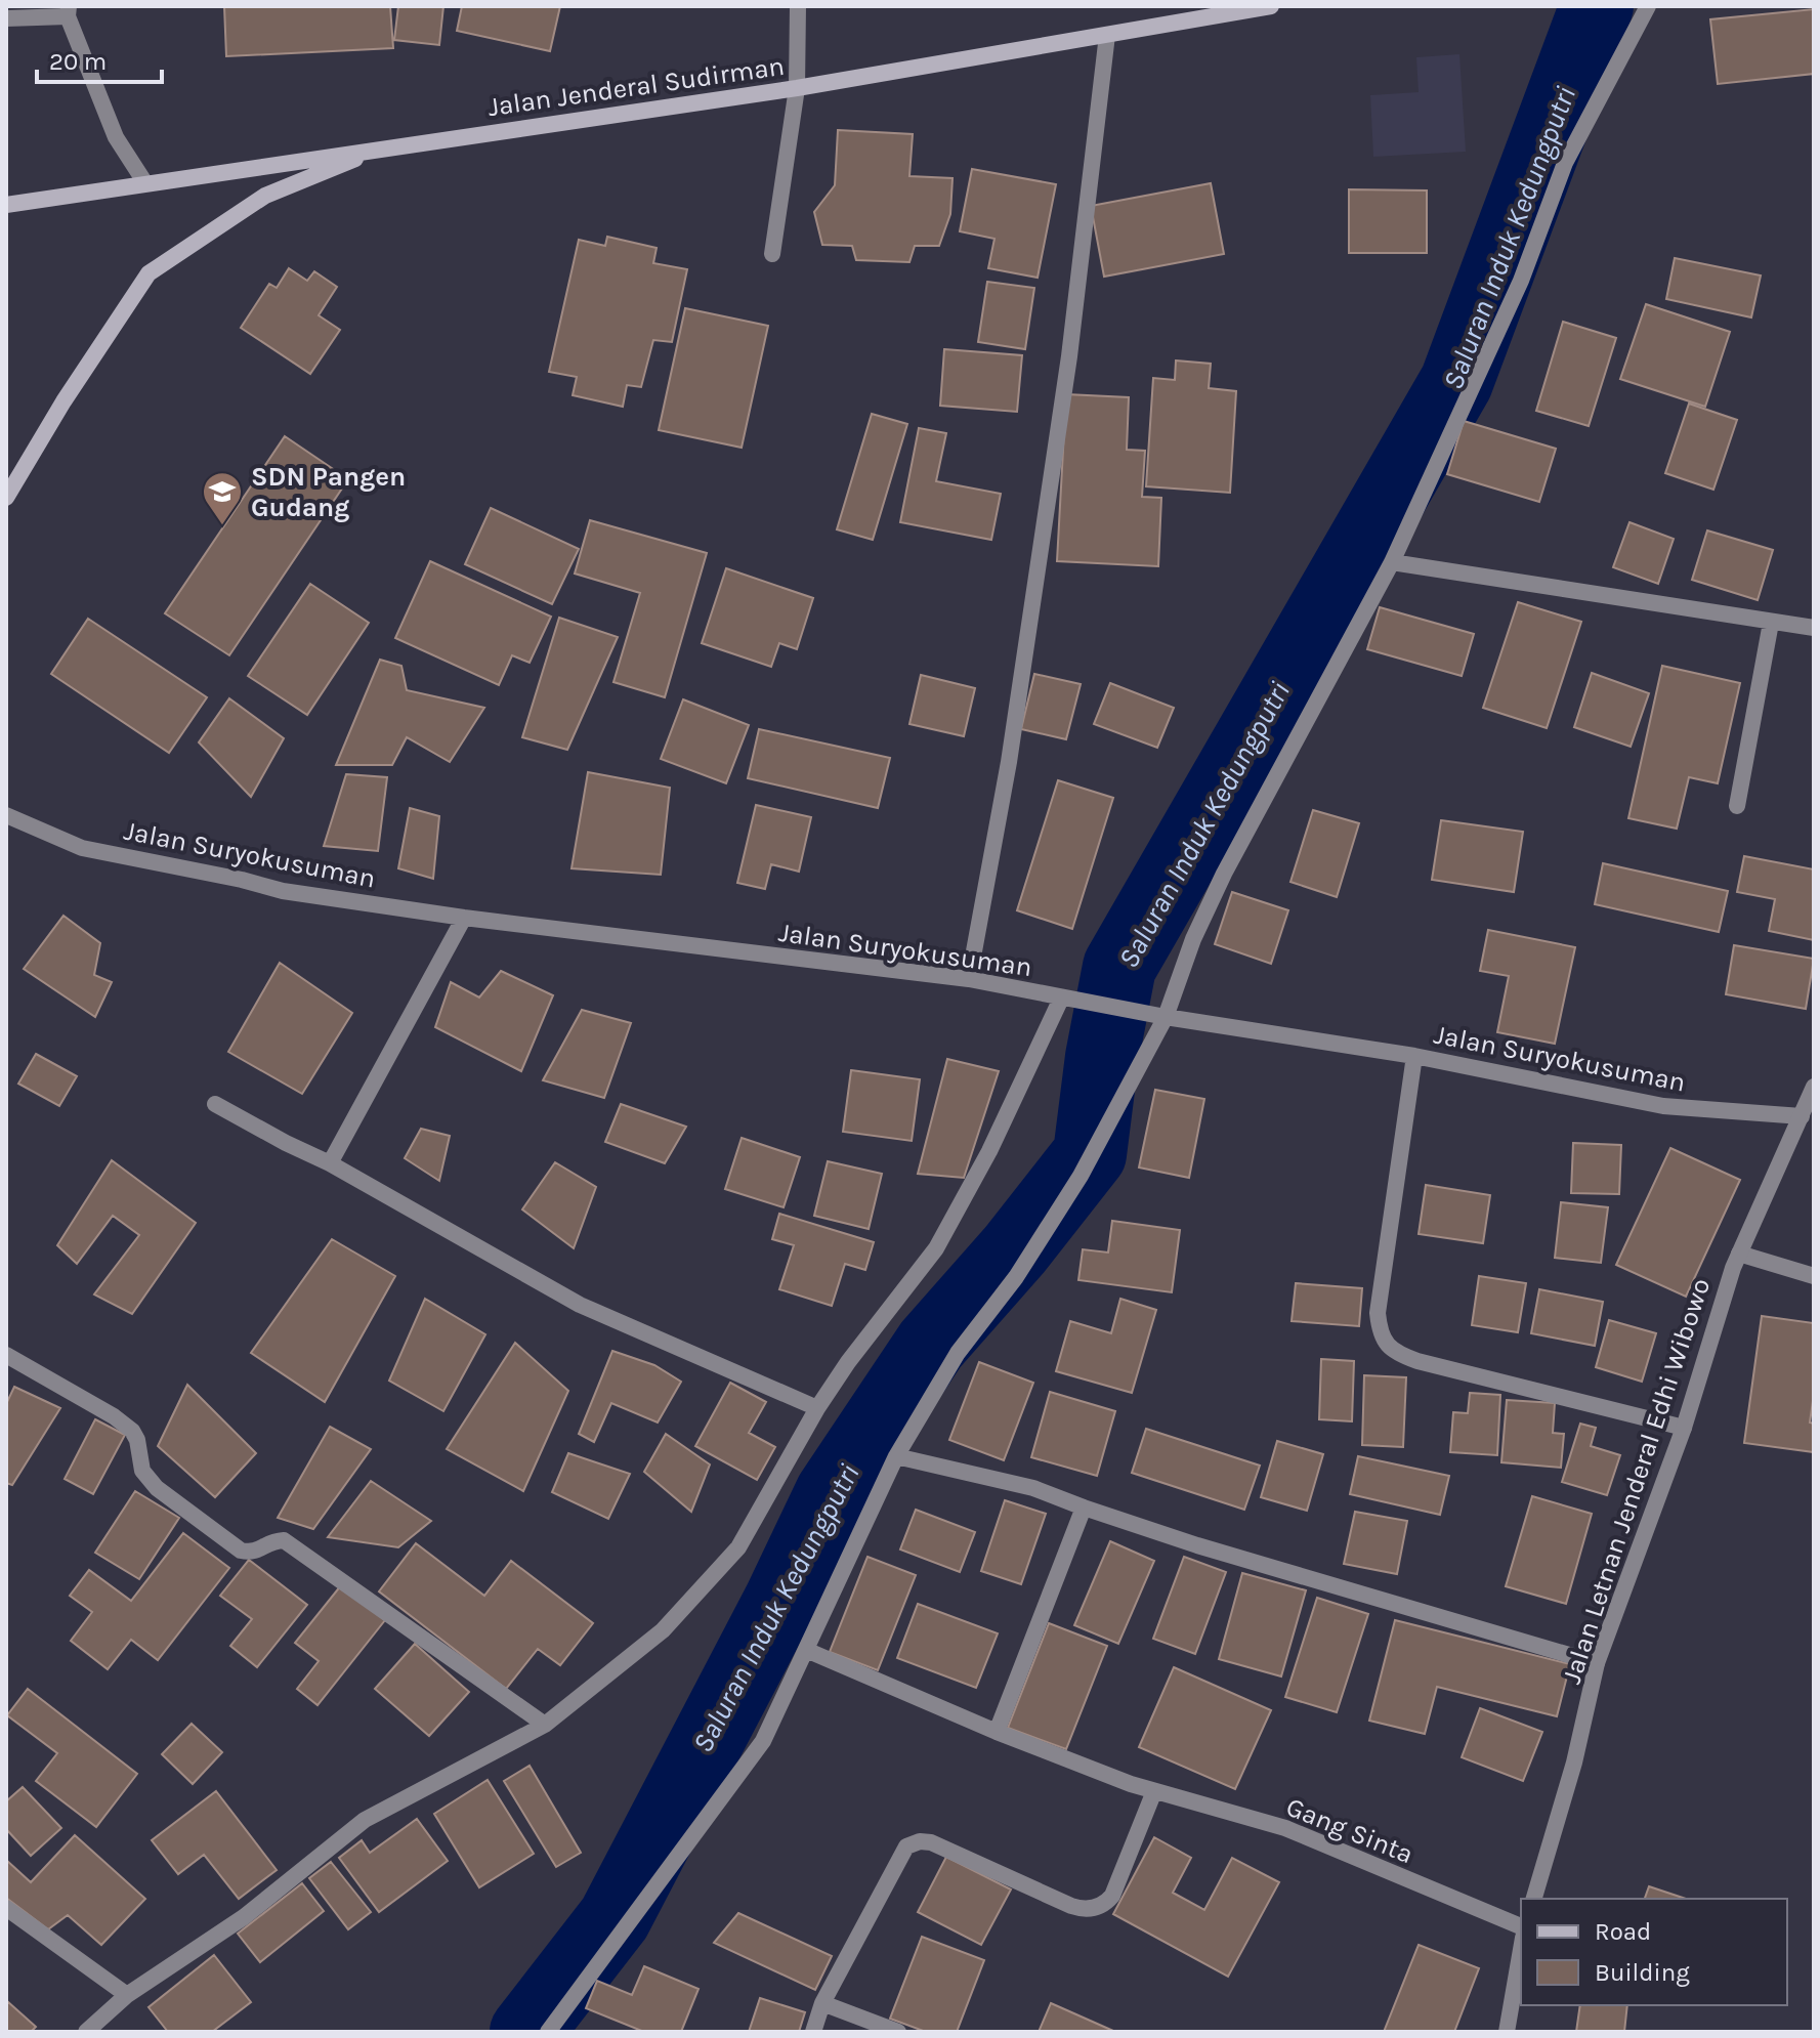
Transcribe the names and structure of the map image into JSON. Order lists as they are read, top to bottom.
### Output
{
  "streets": {
    "main road": ["Jalan Jenderal Sudirman"],
    "street": ["Jalan Suryokusuman", "Jalan Letnan Jenderal Edhi Wibowo", "Gang Sinta"]
  },
  "crossings": [
    ["Jalan Suryokusuman", "Jalan Letnan Jenderal Edhi Wibowo"]
  ],
  "water": ["Saluran Induk Kedungputri"],
  "places": {
    "school or university": ["SDN Pangen Gudang"]
  },
  "legend": ["Road", "Building"],
  "scale_bar": "20 m"
}
